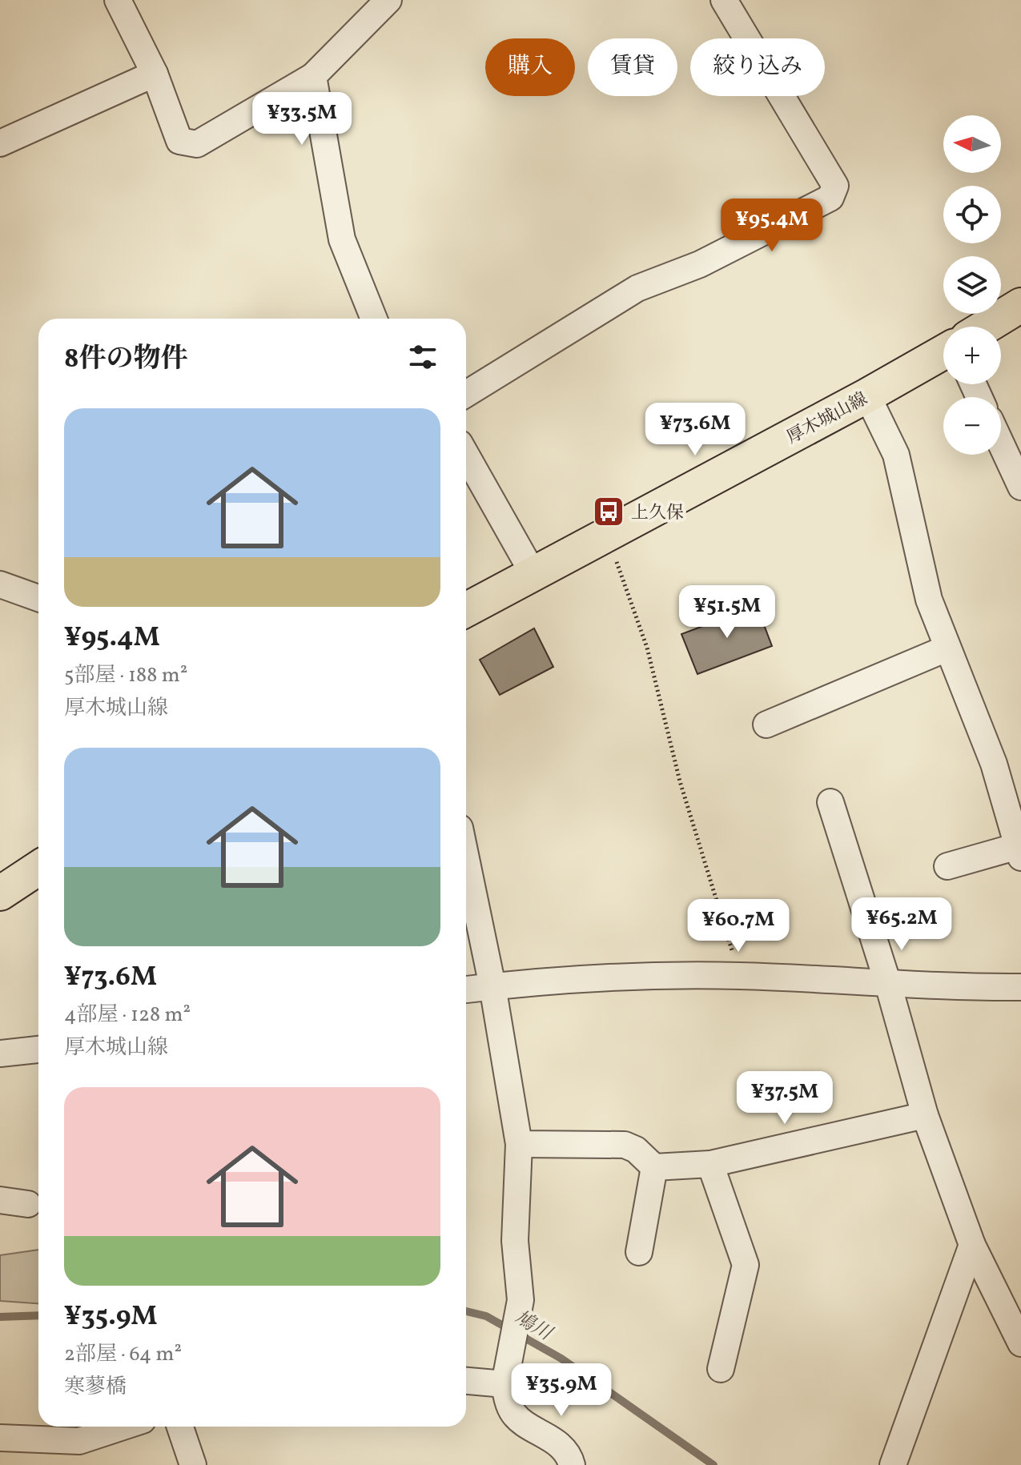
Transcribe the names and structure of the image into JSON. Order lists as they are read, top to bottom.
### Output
{
  "streets": {
    "main road": ["厚木城山線"]
  },
  "water": ["鳩川"],
  "places": {
    "bus stop": ["上久保"]
  },
  "north": "left",
  "page": {
    "chip": ["購入", "賃貸", "絞り込み"],
    "price": [
      "¥33.5M",
      "¥95.4M",
      "¥73.6M",
      "¥51.5M",
      "¥65.2M",
      "¥60.7M",
      "¥37.5M",
      "¥35.9M"
    ],
    "map_buttons": ["+", "−"],
    "heading": "8件の物件",
    "list": [
      {
        "name": "¥95.4M",
        "note": "5部屋 · 188 m² · 厚木城山線"
      },
      {
        "name": "¥73.6M",
        "note": "4部屋 · 128 m² · 厚木城山線"
      },
      {
        "name": "¥35.9M",
        "note": "2部屋 · 64 m² · 寒蓼橋"
      }
    ]
  }
}
